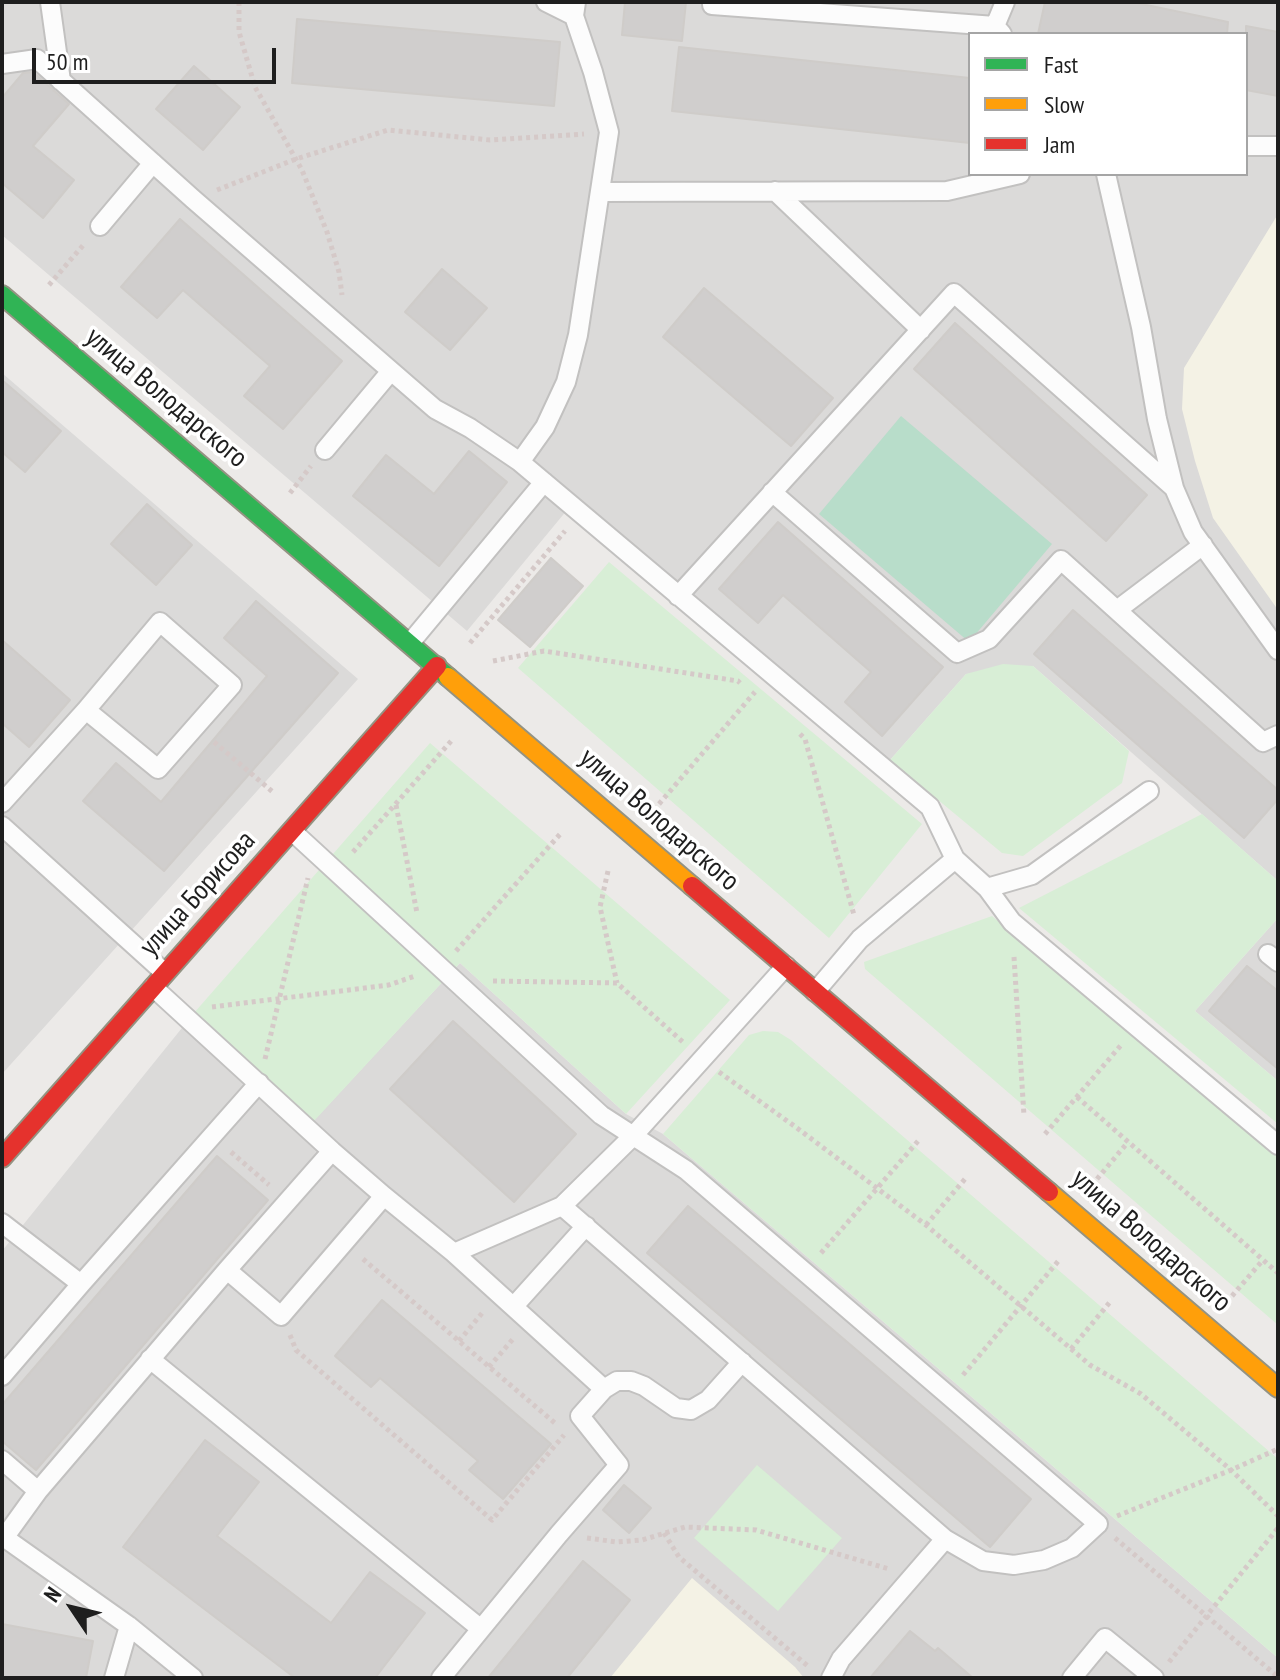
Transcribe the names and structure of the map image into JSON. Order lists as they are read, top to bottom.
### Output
{
  "streets": {
    "main road": ["улица Володарского", "улица Борисова"]
  },
  "crossings": [
    ["улица Володарского", "улица Борисова"]
  ],
  "legend": ["Fast", "Slow", "Jam"],
  "scale_bar": "50 m",
  "north": "top left"
}
